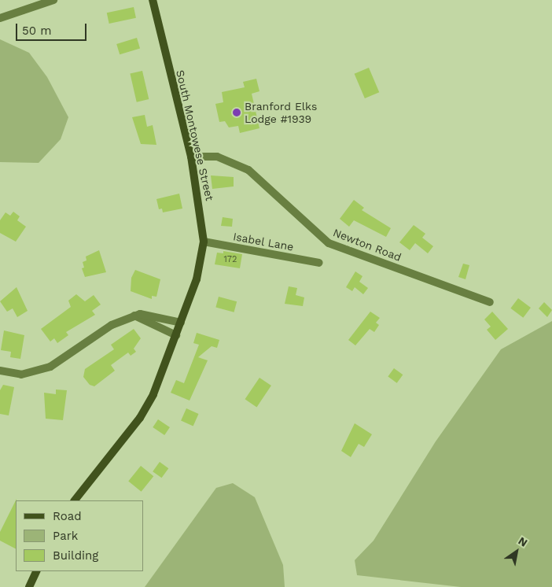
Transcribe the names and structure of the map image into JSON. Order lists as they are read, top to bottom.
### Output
{
  "streets": {
    "main road": ["South Montowese Street"],
    "street": ["Isabel Lane", "Newton Road"]
  },
  "crossings": [
    ["South Montowese Street", "Isabel Lane"],
    ["South Montowese Street", "Newton Road"]
  ],
  "places": ["Branford Elks Lodge #1939"],
  "house_numbers": ["172"],
  "legend": ["Road", "Park", "Building"],
  "scale_bar": "50 m",
  "north": "top right"
}
